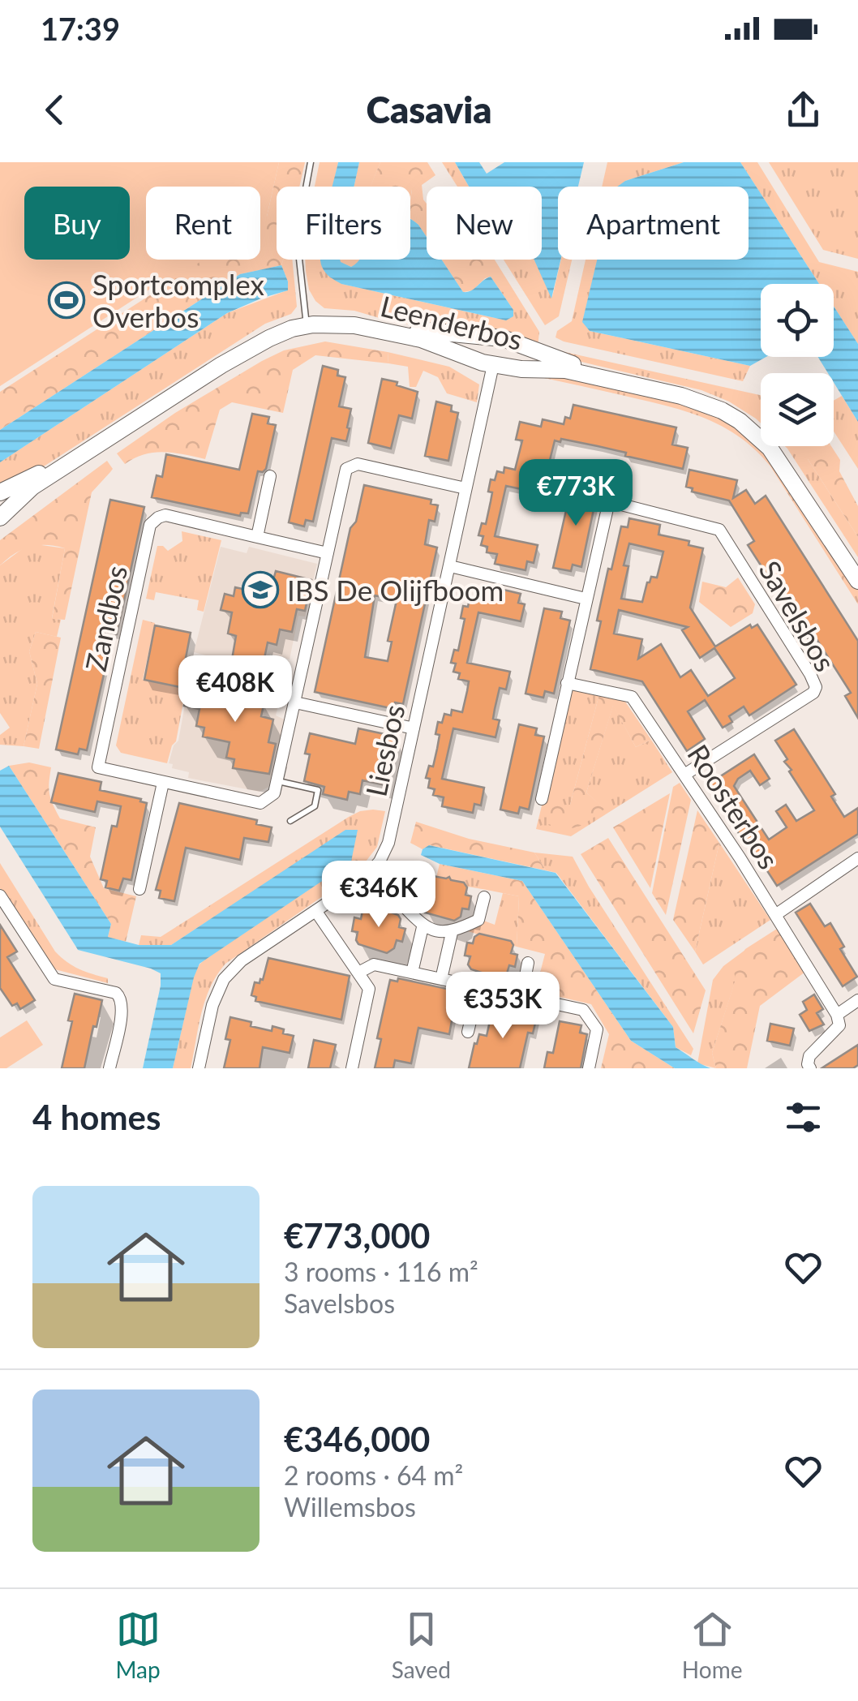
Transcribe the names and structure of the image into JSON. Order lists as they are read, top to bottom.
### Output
{
  "streets": {
    "main road": ["Leenderbos"],
    "street": [
      "Savelsbos",
      "Zandbos",
      "Liesbos",
      "Roosterbos"
    ]
  },
  "crossings": [
    ["Leenderbos", "Liesbos"],
    ["Savelsbos", "Roosterbos"]
  ],
  "places": {
    "sports": ["Sportcomplex Overbos"],
    "school or university": ["IBS De Olijfboom"]
  },
  "page": {
    "status": "17:39",
    "header": "Casavia",
    "chip": [
      "Buy",
      "Rent",
      "Filters",
      "New",
      "Apartment"
    ],
    "price": [
      "€773K",
      "€408K",
      "€346K",
      "€353K"
    ],
    "heading": "4 homes",
    "list": [
      {
        "name": "€773,000",
        "note": "3 rooms · 116 m² · Savelsbos"
      },
      {
        "name": "€346,000",
        "note": "2 rooms · 64 m² · Willemsbos"
      }
    ],
    "tabs": ["Map", "Saved", "Home"]
  }
}
